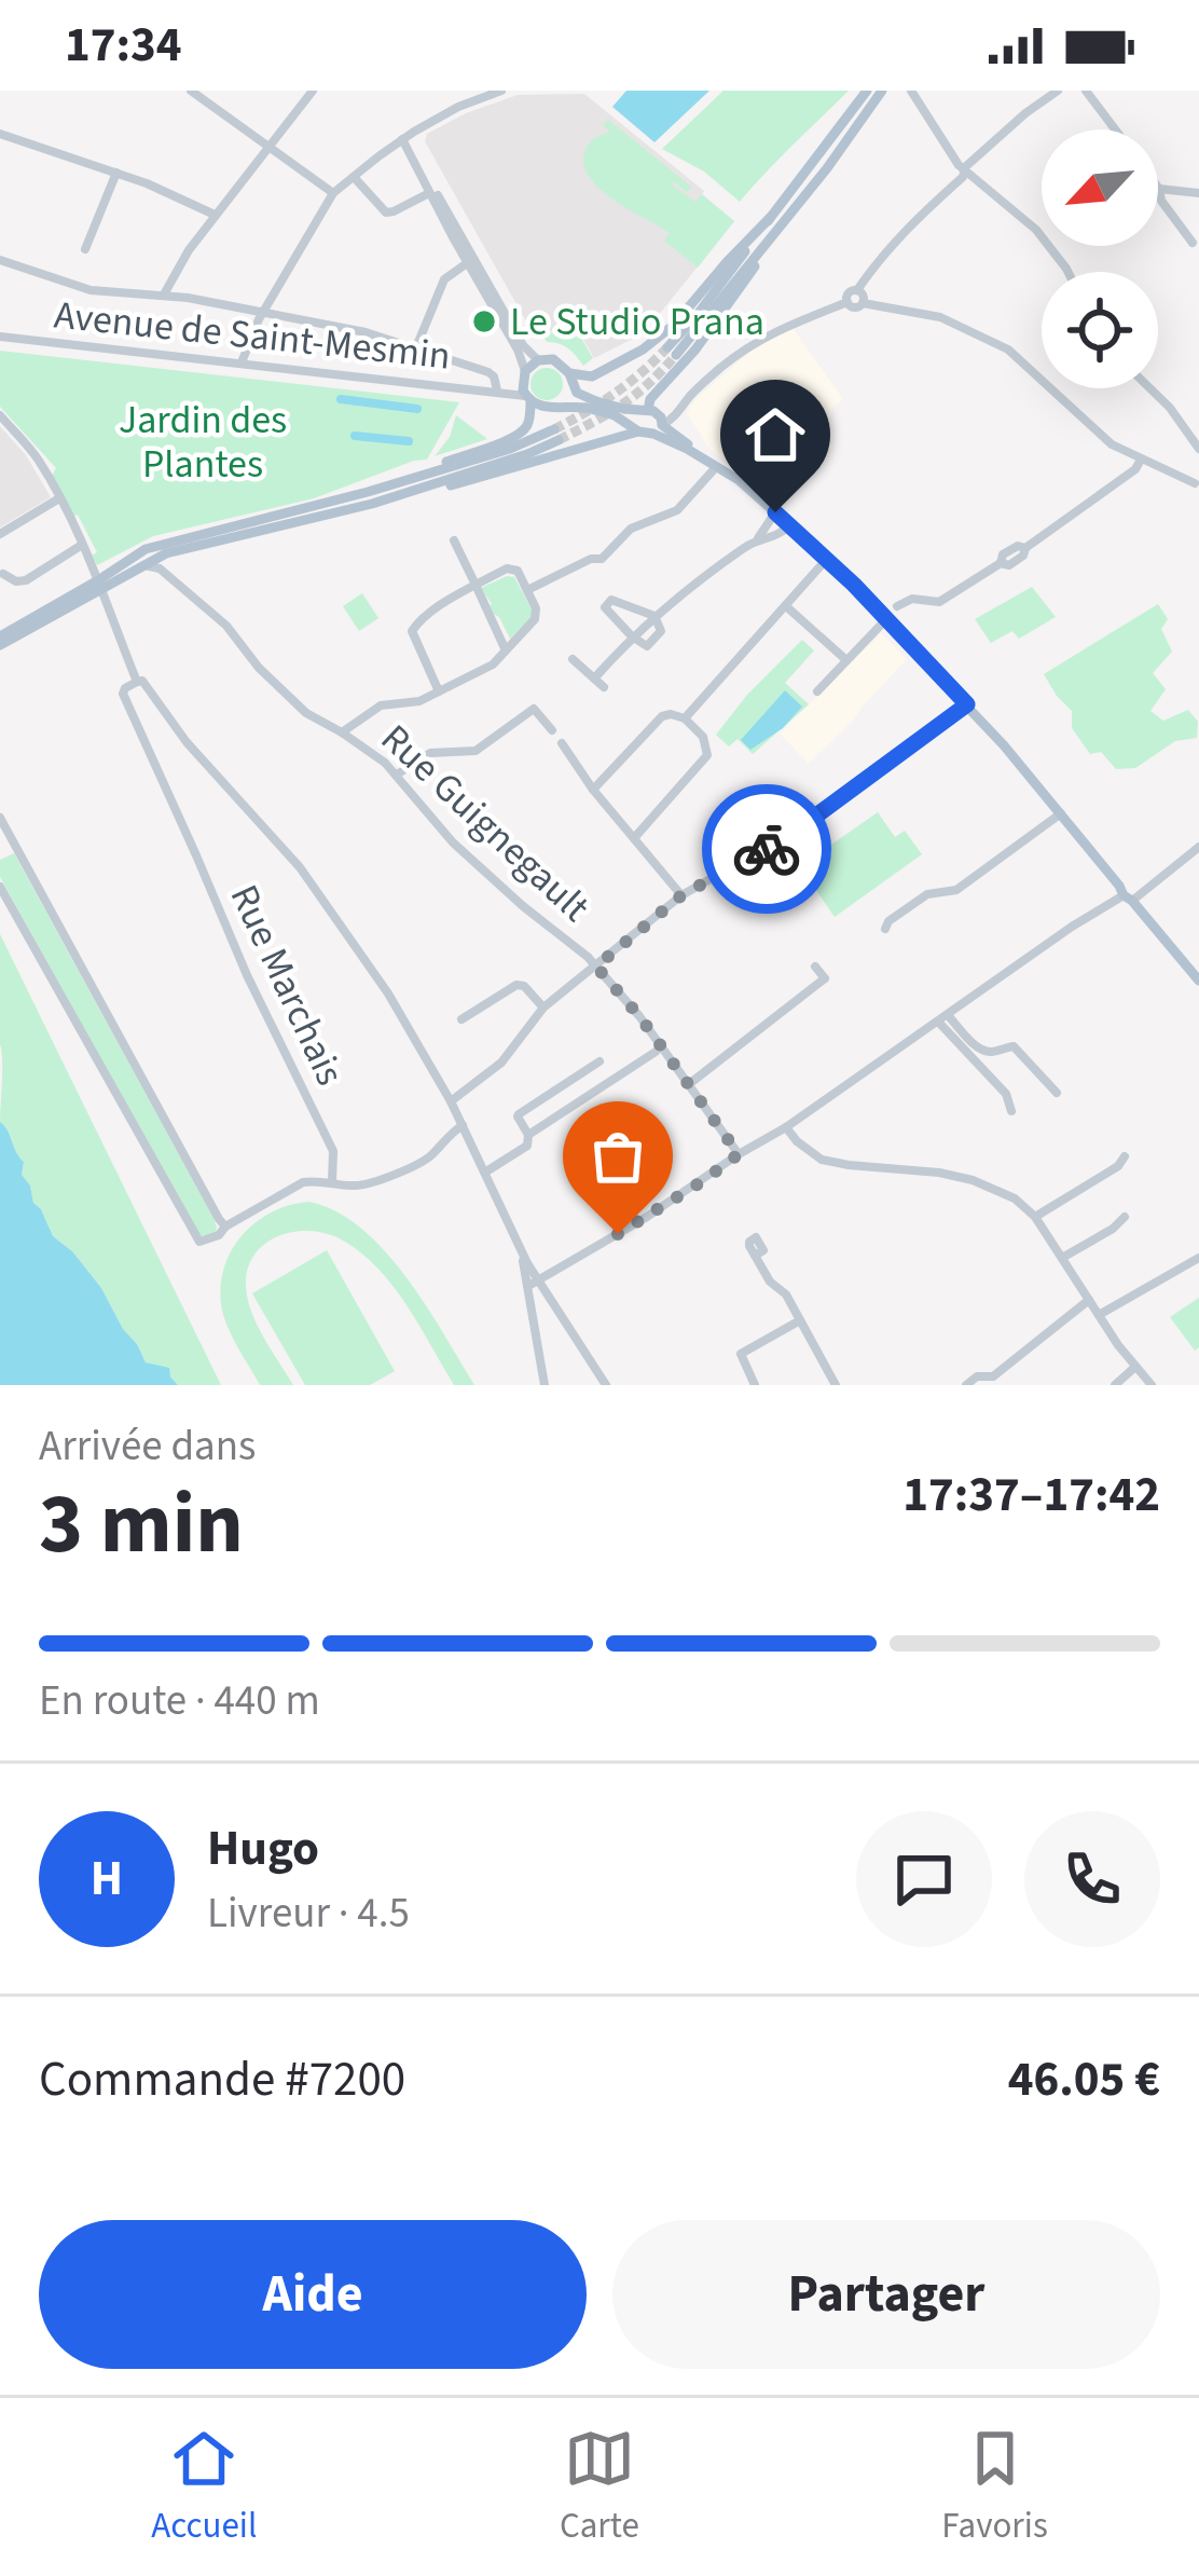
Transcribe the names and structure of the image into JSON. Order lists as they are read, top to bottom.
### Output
{
  "streets": {
    "street": ["Avenue de Saint-Mesmin", "Rue Guignegault", "Rue Marchais"]
  },
  "parks": ["Jardin des Plantes"],
  "places": ["Le Studio Prana"],
  "north": "bottom left",
  "page": {
    "status": "17:34",
    "heading": ["3 min", "Arrivée dans", "17:37–17:42"],
    "panel": [
      "Hugo",
      "Livreur · 4.5",
      "Commande #7200",
      "46.05 €"
    ],
    "bar": "En route · 440 m",
    "round": "H",
    "buttons": ["Aide", "Partager"],
    "tabs": ["Accueil", "Carte", "Favoris"]
  }
}
